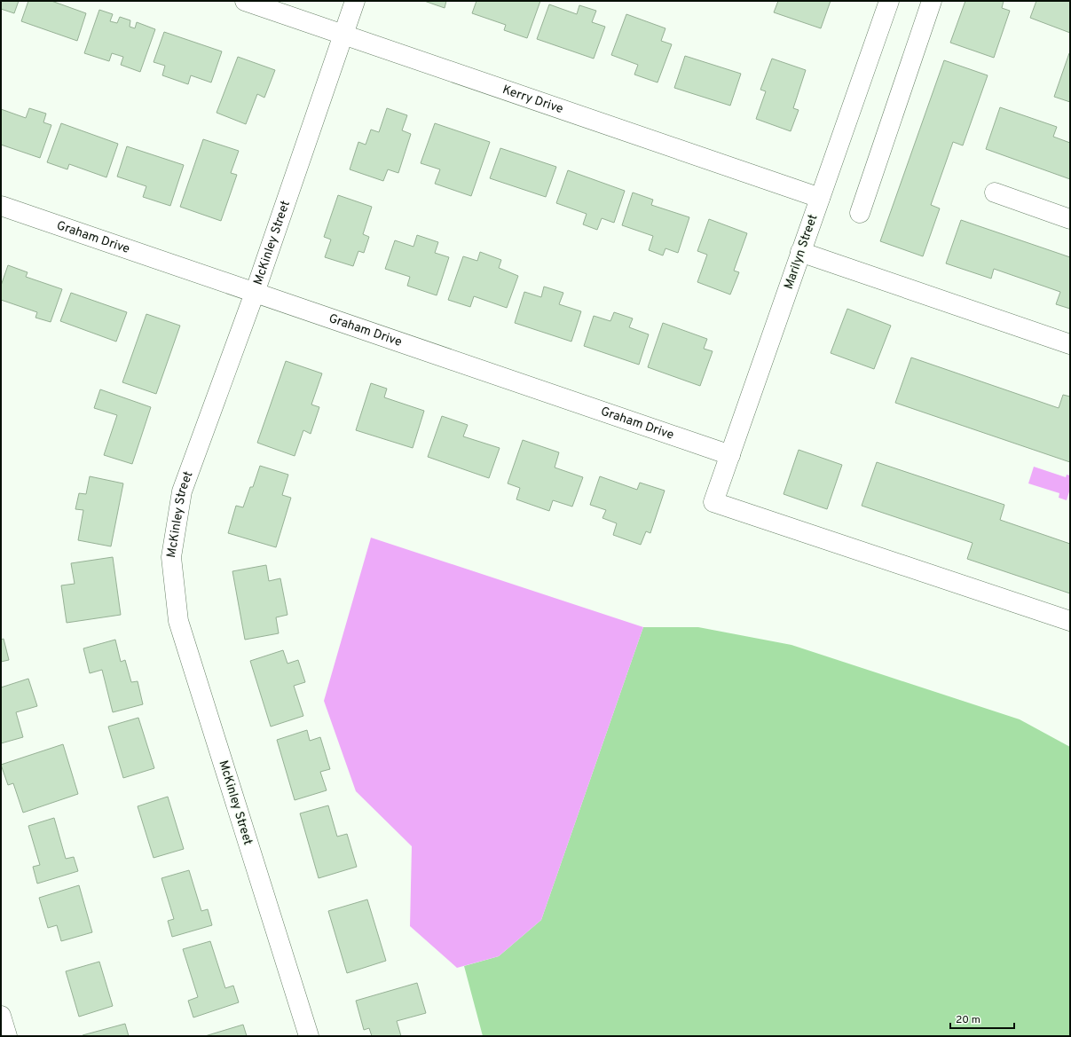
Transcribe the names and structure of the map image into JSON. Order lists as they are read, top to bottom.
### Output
{
  "streets": {
    "street": [
      "Kerry Drive",
      "Graham Drive",
      "McKinley Street",
      "Marilyn Street"
    ]
  },
  "crossings": [
    ["Kerry Drive", "McKinley Street"],
    ["Kerry Drive", "Marilyn Street"],
    ["Graham Drive", "McKinley Street"],
    ["Graham Drive", "Marilyn Street"]
  ],
  "scale_bar": "20 m"
}
